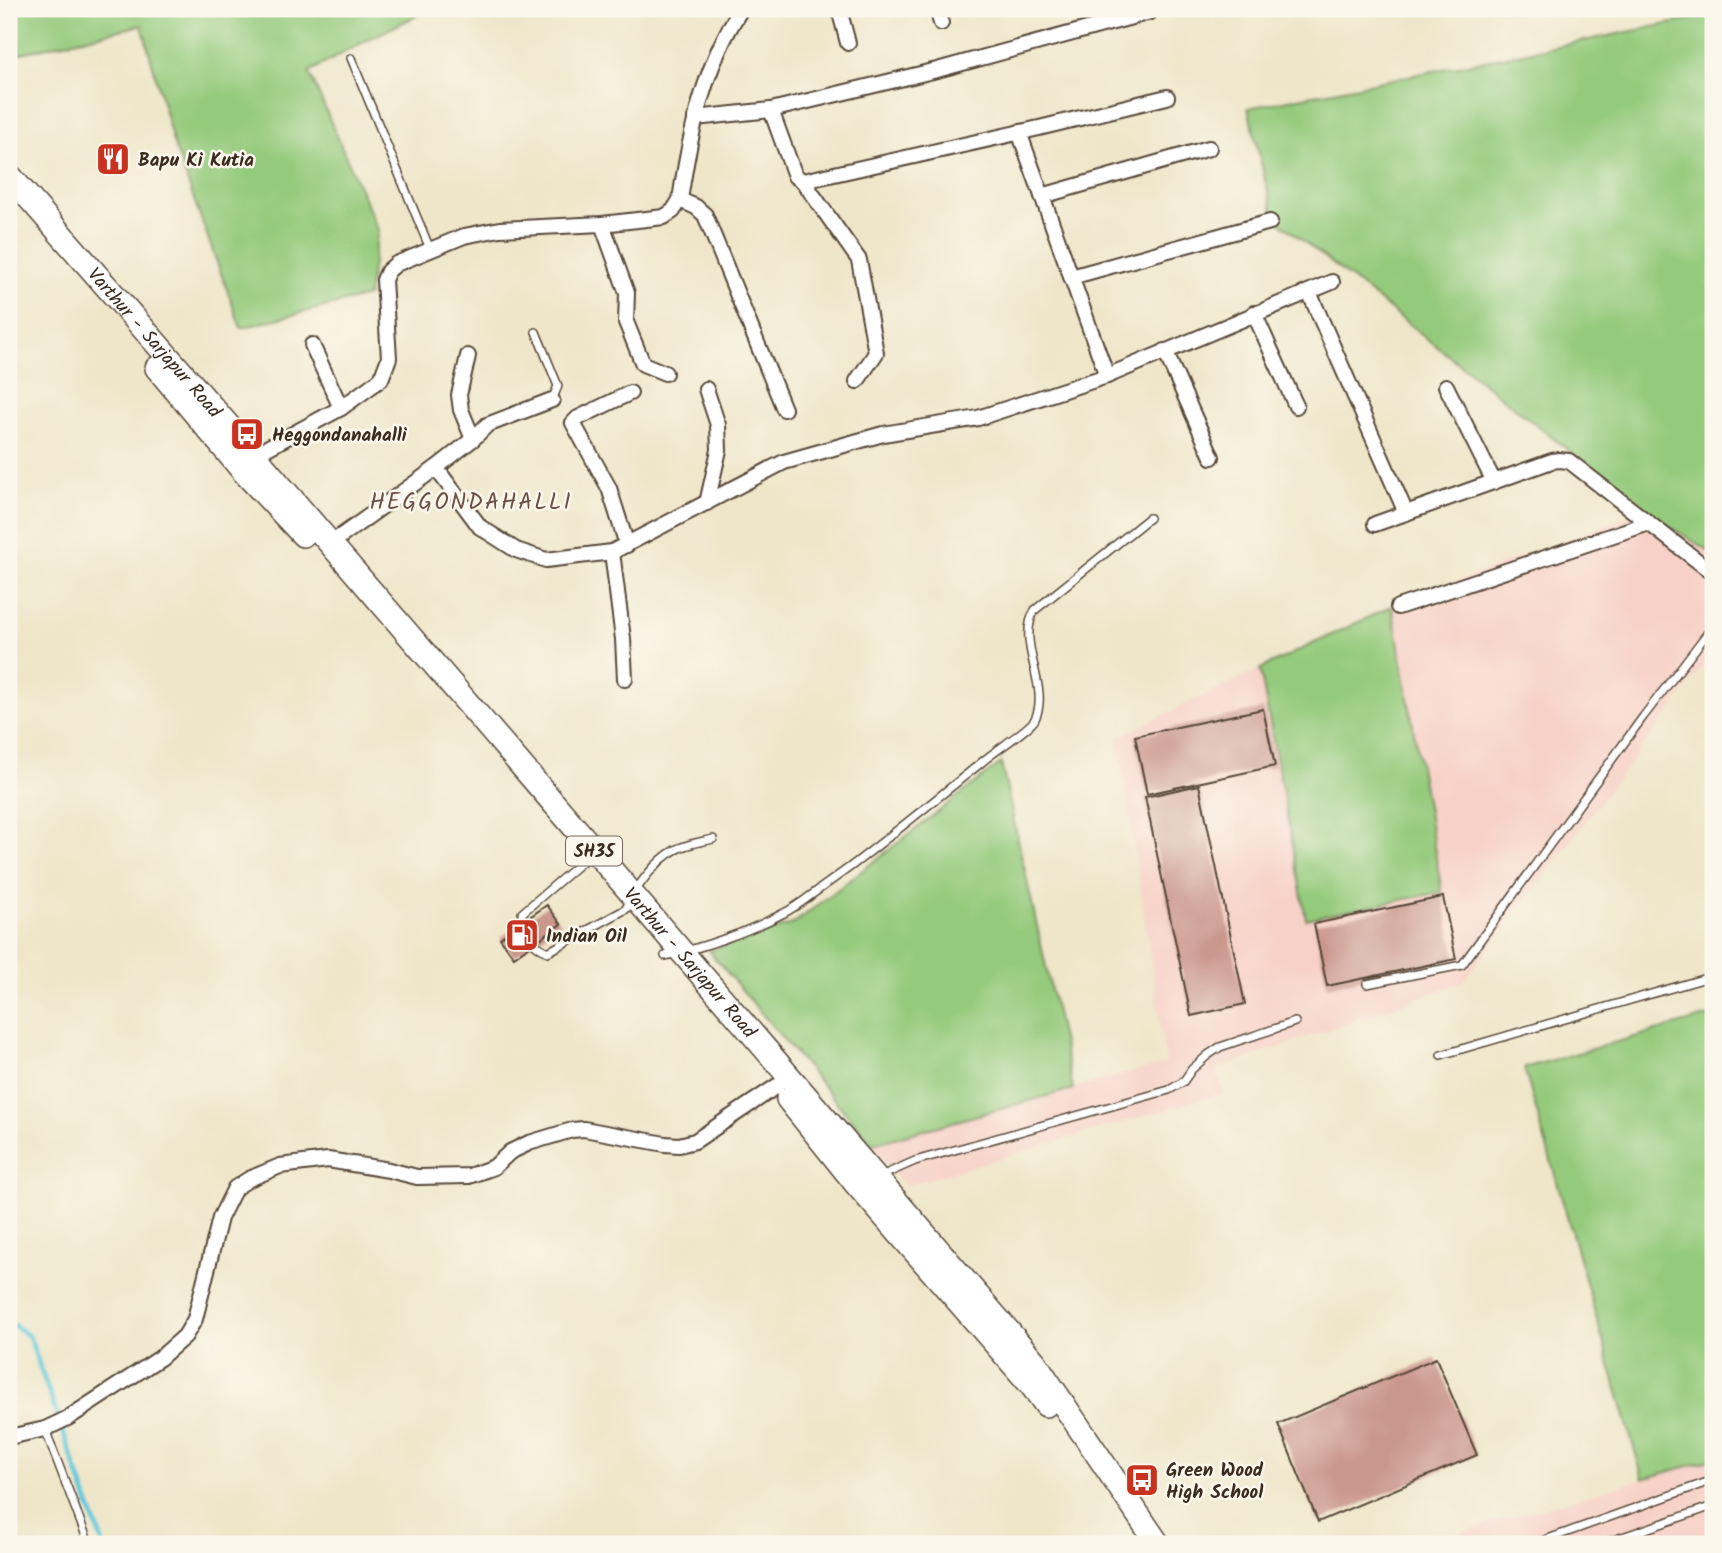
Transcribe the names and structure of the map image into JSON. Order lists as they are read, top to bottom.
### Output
{
  "streets": {
    "main road": ["Varthur - Sarjapur Road", "SH35"]
  },
  "districts": ["HEGGONDAHALLI"],
  "places": {
    "restaurant": ["Bapu Ki Kutia"],
    "bus stop": ["Heggondanahalli", "Green Wood High School"],
    "fuel station": ["Indian Oil"]
  }
}
